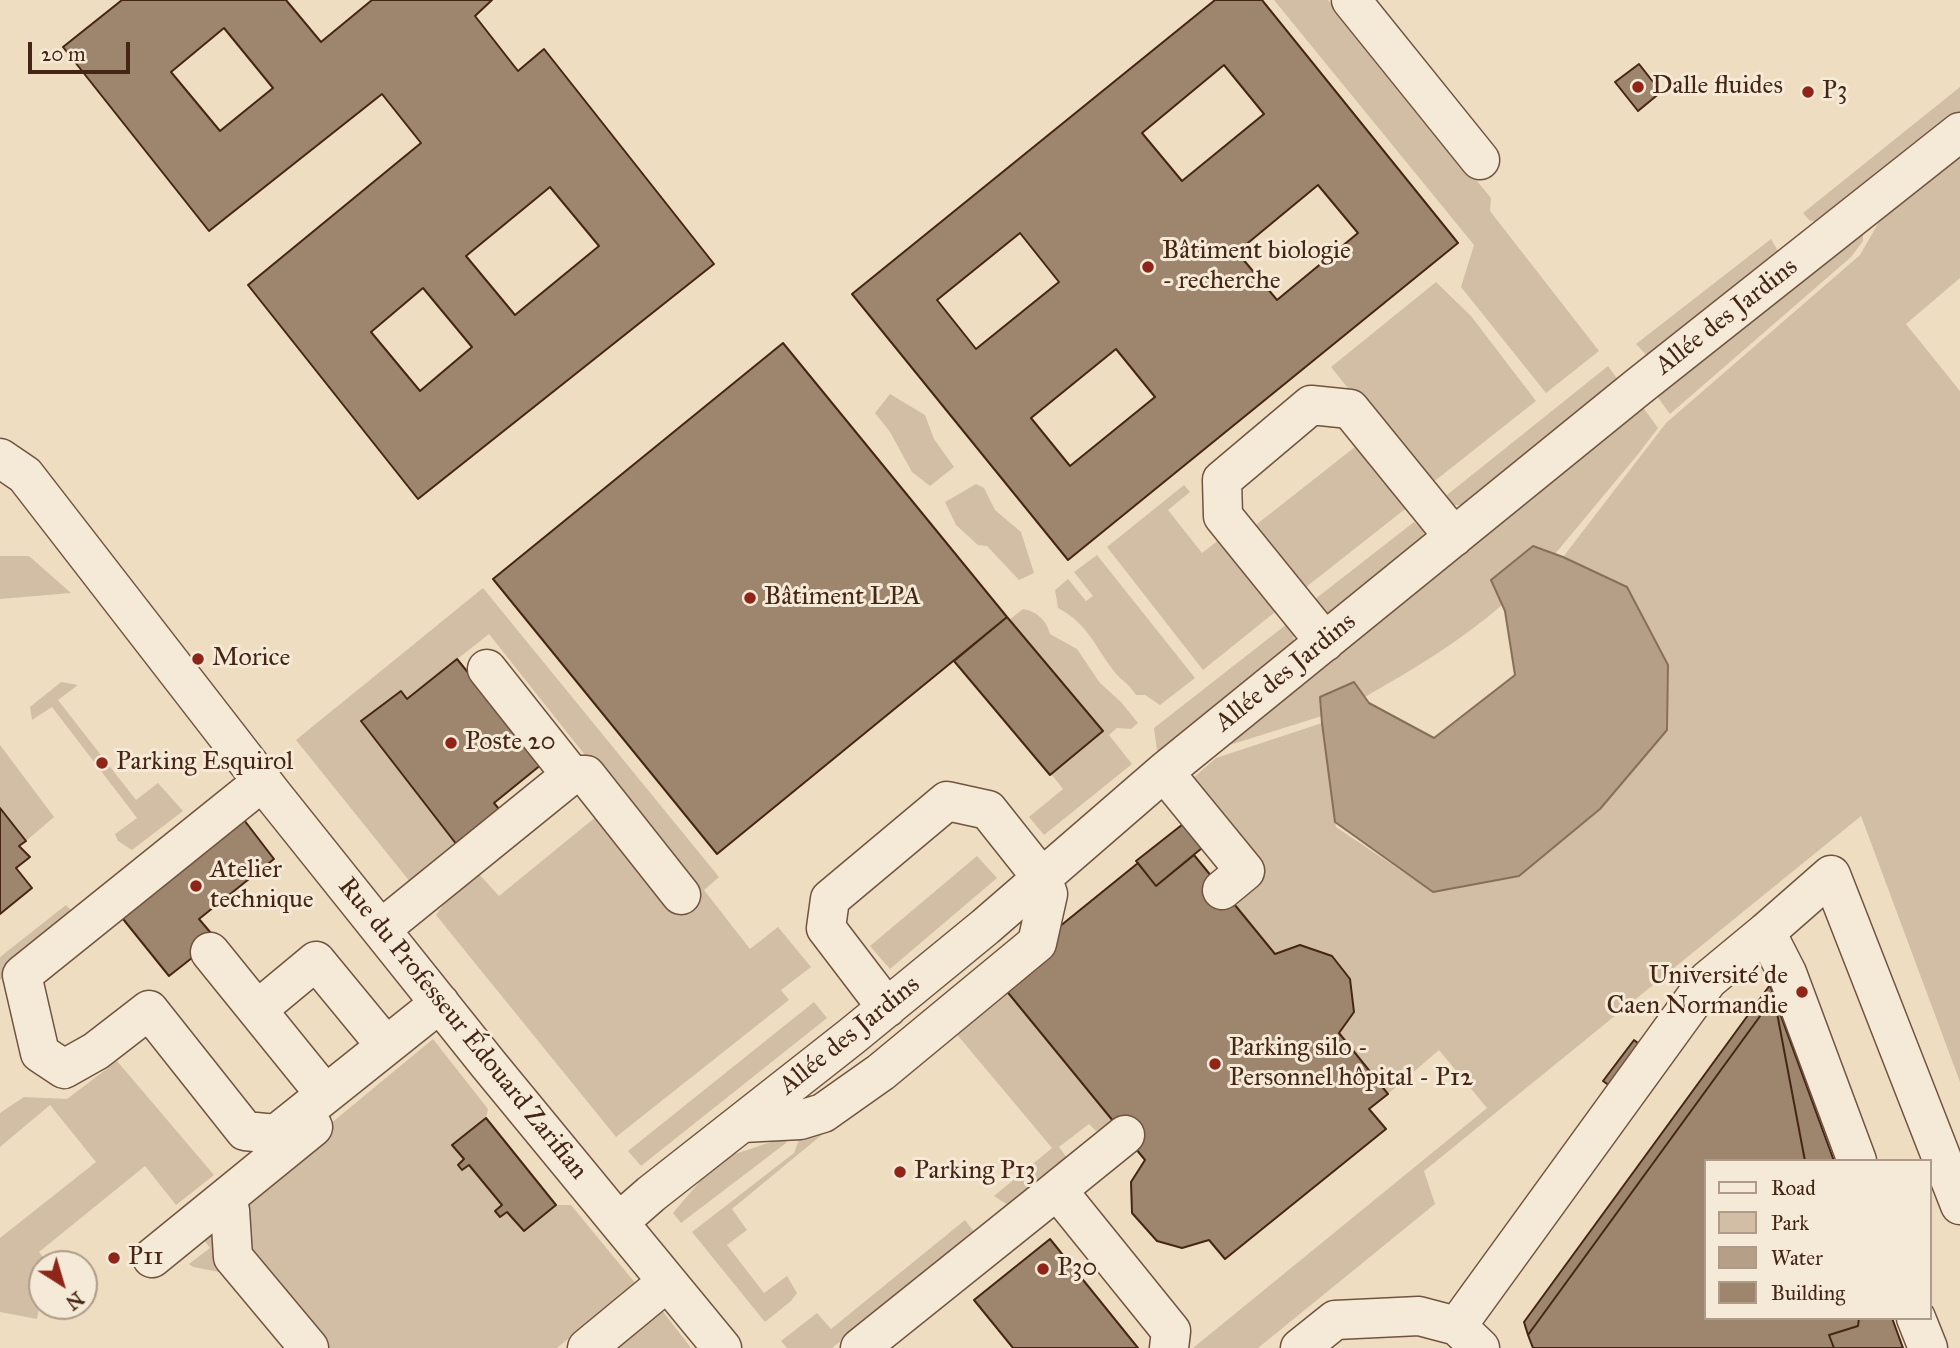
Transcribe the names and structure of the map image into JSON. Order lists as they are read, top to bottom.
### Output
{
  "streets": {
    "street": ["Allée des Jardins", "Rue du Professeur Édouard Zarifian"]
  },
  "crossings": [
    ["Allée des Jardins", "Rue du Professeur Édouard Zarifian"]
  ],
  "places": [
    "Dalle fluides",
    "P3",
    "Bâtiment biologie - recherche",
    "Bâtiment LPA",
    "Morice",
    "Poste 20",
    "Parking Esquirol",
    "Atelier technique",
    "Université de Caen Normandie",
    "Parking silo - Personnel hôpital - P12",
    "Parking P13",
    "P11",
    "P30"
  ],
  "legend": [
    "Road",
    "Park",
    "Water",
    "Building"
  ],
  "scale_bar": "20 m",
  "north": "bottom right"
}
